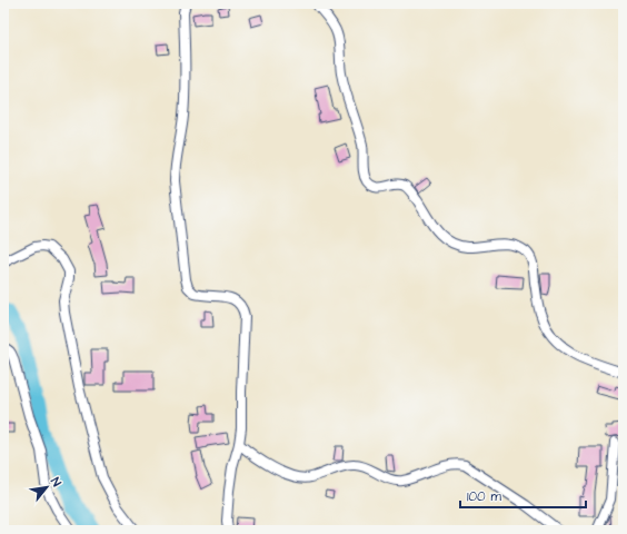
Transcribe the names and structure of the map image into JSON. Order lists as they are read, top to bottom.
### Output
{
  "scale_bar": "100 m",
  "north": "top right"
}
